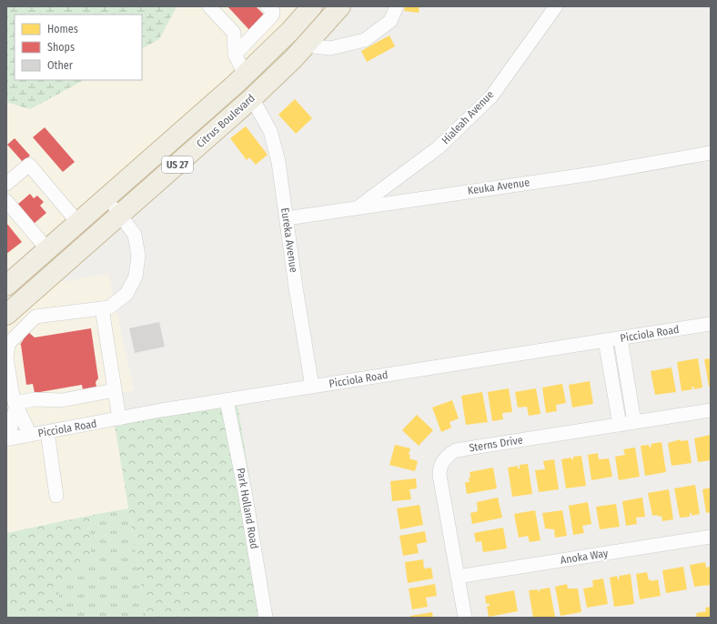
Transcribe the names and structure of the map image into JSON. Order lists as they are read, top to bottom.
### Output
{
  "streets": {
    "highway": ["Citrus Boulevard", "US 27"],
    "street": [
      "Hialeah Avenue",
      "Keuka Avenue",
      "Eureka Avenue",
      "Picciola Road",
      "Sterns Drive",
      "Park Holland Road",
      "Anoka Way"
    ]
  },
  "crossings": [
    ["Hialeah Avenue", "Keuka Avenue"],
    ["Citrus Boulevard", "Eureka Avenue"],
    ["Keuka Avenue", "Eureka Avenue"],
    ["Eureka Avenue", "Picciola Road"],
    ["Picciola Road", "Park Holland Road"],
    ["Sterns Drive", "Anoka Way"]
  ],
  "legend": ["Homes", "Shops", "Other"]
}
